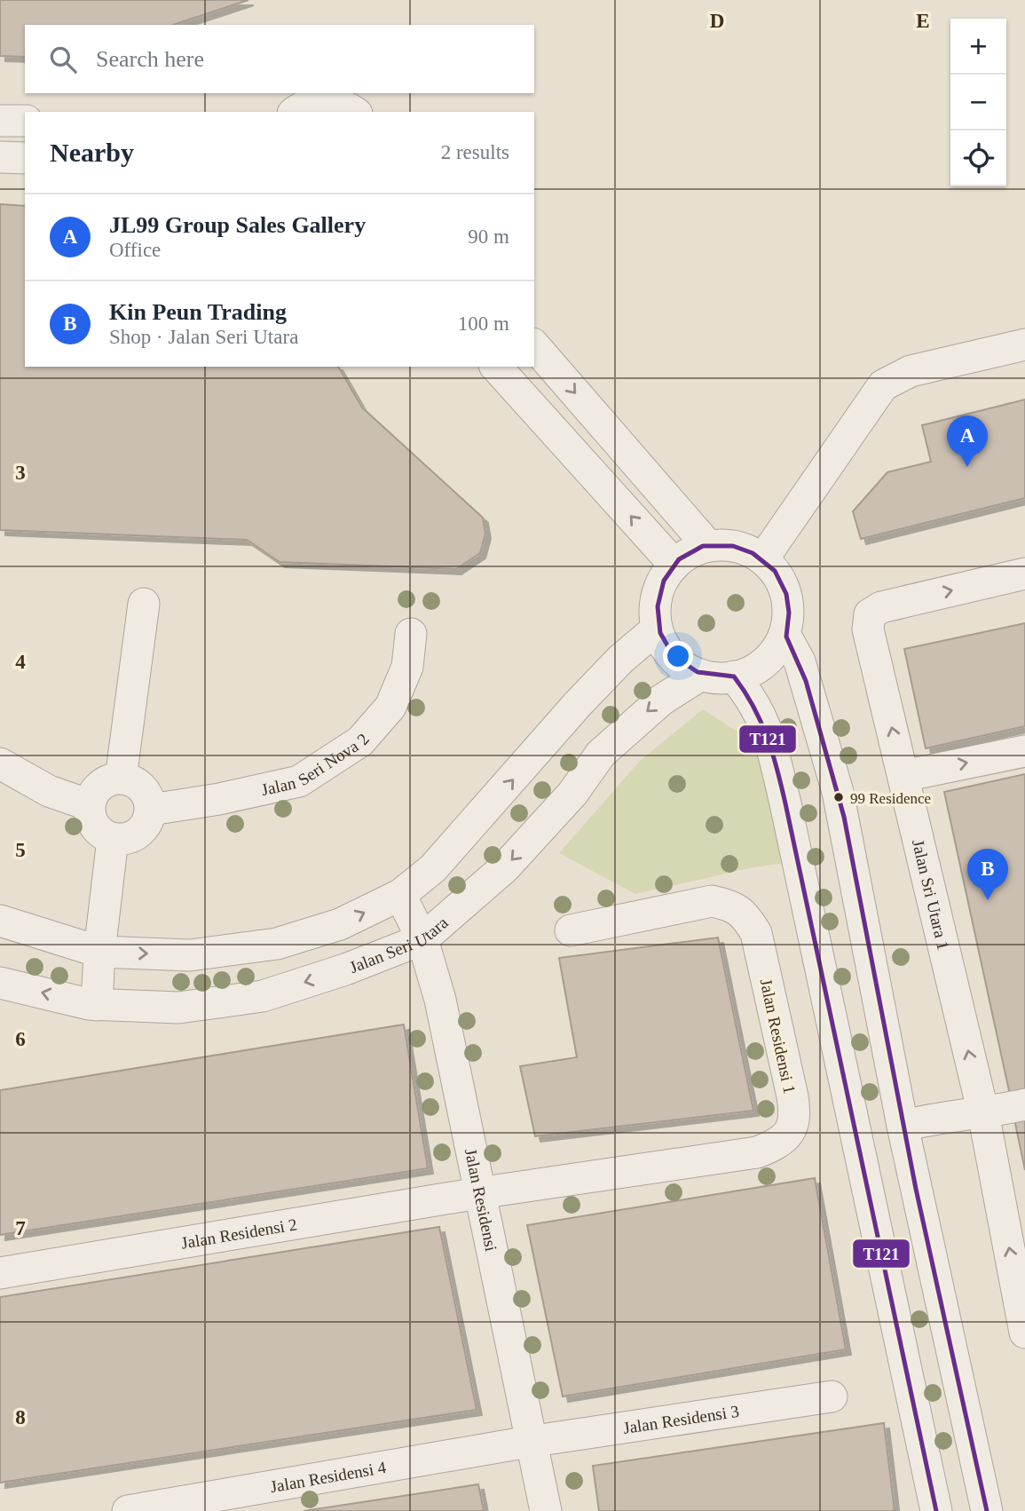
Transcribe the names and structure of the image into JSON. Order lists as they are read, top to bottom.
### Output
{
  "streets": {
    "street": [
      "Jalan Seri Nova 2",
      "Jalan Sri Utara 1",
      "Jalan Seri Utara",
      "Jalan Residensi 1",
      "Jalan Residensi",
      "Jalan Residensi 2",
      "Jalan Residensi 3",
      "Jalan Residensi 4"
    ]
  },
  "crossings": [
    ["Jalan Seri Utara", "Jalan Residensi"],
    ["Jalan Residensi 1", "Jalan Residensi"],
    ["Jalan Residensi 1", "Jalan Residensi 2"],
    ["Jalan Residensi", "Jalan Residensi 2"],
    ["Jalan Residensi", "Jalan Residensi 3"],
    ["Jalan Residensi", "Jalan Residensi 4"],
    ["Jalan Residensi 3", "Jalan Residensi 4"]
  ],
  "places": ["99 Residence"],
  "lines": ["transit line T121"],
  "page": {
    "map_buttons": ["+", "−"],
    "search": "Search here",
    "heading": ["Nearby", "2 results"],
    "list": [
      {
        "mark": "A",
        "name": "JL99 Group Sales Gallery",
        "note": "Office",
        "value": "90 m"
      },
      {
        "mark": "B",
        "name": "Kin Peun Trading",
        "note": "Shop · Jalan Seri Utara",
        "value": "100 m"
      }
    ],
    "pins": ["A", "B"]
  },
  "grid": {
    "columns": ["D", "E"],
    "rows": [
      "3",
      "4",
      "5",
      "6",
      "7",
      "8"
    ]
  }
}
